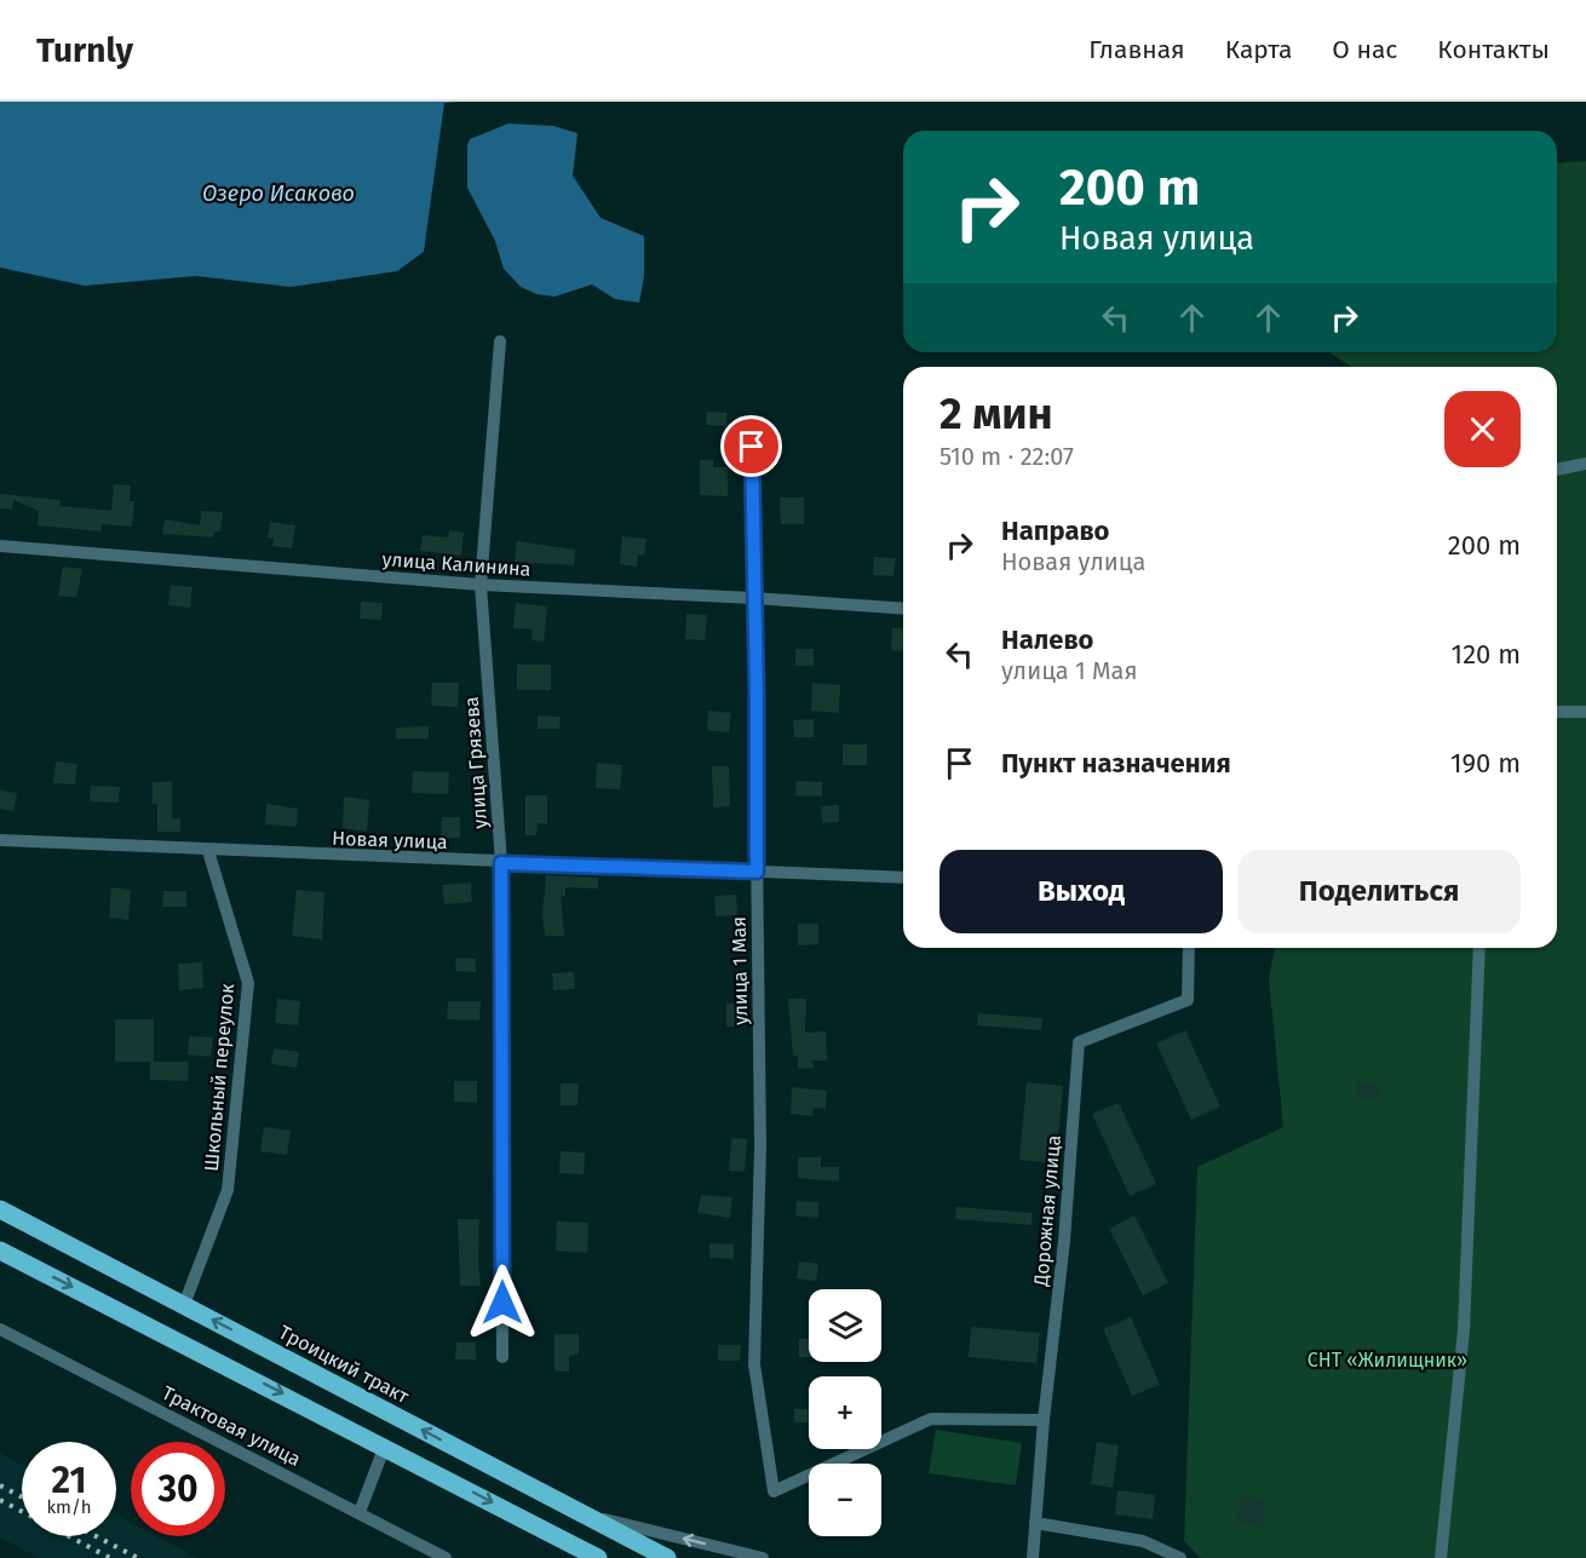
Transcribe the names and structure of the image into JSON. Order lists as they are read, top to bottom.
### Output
{
  "streets": {
    "main road": ["Троицкий тракт"],
    "street": [
      "улица Калинина",
      "улица Грязева",
      "Новая улица",
      "улица 1 Мая",
      "Школьный переулок",
      "Дорожная улица",
      "Трактовая улица"
    ]
  },
  "crossings": [
    ["улица Калинина", "улица Грязева"],
    ["улица Калинина", "улица 1 Мая"],
    ["улица Грязева", "Новая улица"],
    ["Новая улица", "улица 1 Мая"],
    ["Новая улица", "Школьный переулок"],
    ["улица 1 Мая", "Дорожная улица"],
    ["Школьный переулок", "Троицкий тракт"]
  ],
  "water": ["Озеро Исаково"],
  "parks": ["СНТ «Жилищник»"],
  "page": {
    "header": "Turnly",
    "nav": [
      "Главная",
      "Карта",
      "О нас",
      "Контакты"
    ],
    "turn": ["200 m", "Новая улица"],
    "heading": ["2 мин", "510 m · 22:07"],
    "list": [
      {
        "name": "Направо",
        "note": "Новая улица",
        "value": "200 m"
      },
      {
        "name": "Налево",
        "note": "улица 1 Мая",
        "value": "120 m"
      },
      {
        "name": "Пункт назначения",
        "value": "190 m"
      }
    ],
    "buttons": ["Выход", "Поделиться"],
    "map_buttons": ["+", "−"],
    "speed": "21 km/h",
    "limit": "30"
  }
}
